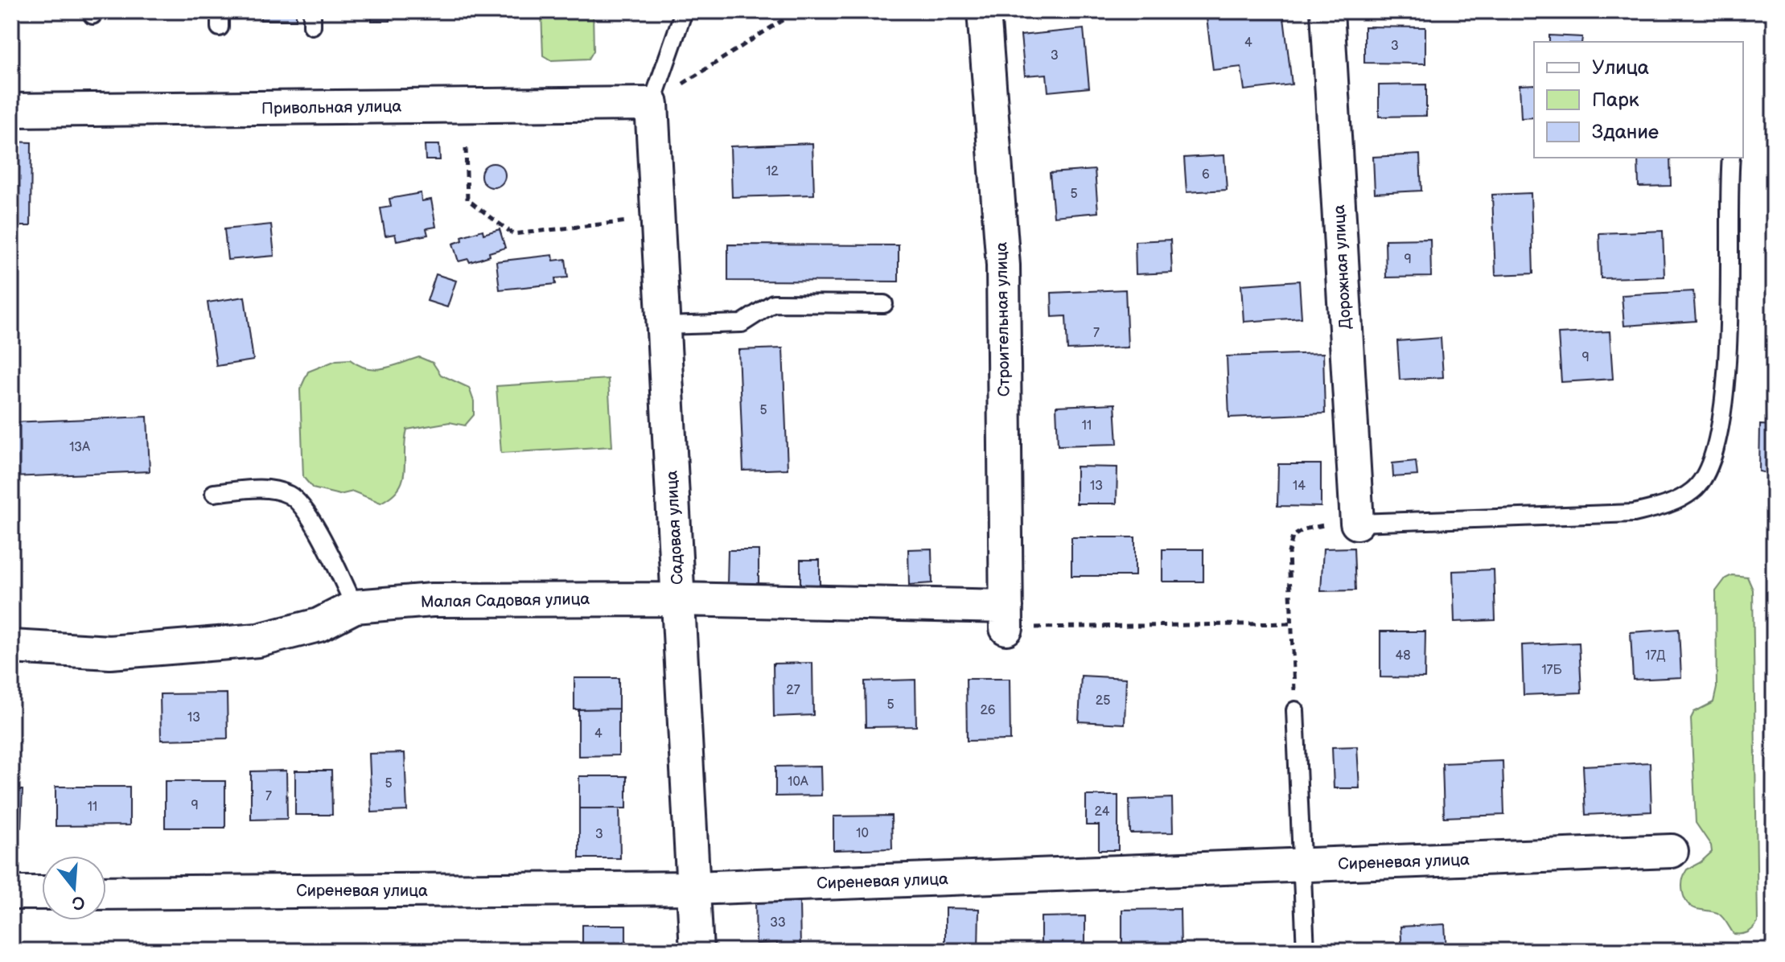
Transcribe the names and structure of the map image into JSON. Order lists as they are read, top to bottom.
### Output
{
  "streets": {
    "street": [
      "Привольная улица",
      "Дорожная улица",
      "Строительная улица",
      "Садовая улица",
      "Малая Садовая улица",
      "Сиреневая улица"
    ]
  },
  "crossings": [
    ["Привольная улица", "Садовая улица"],
    ["Строительная улица", "Малая Садовая улица"],
    ["Садовая улица", "Малая Садовая улица"],
    ["Садовая улица", "Сиреневая улица"]
  ],
  "house_numbers": [
    "4",
    "3",
    "3",
    "12",
    "6",
    "5",
    "9",
    "7",
    "9",
    "5",
    "11",
    "13А",
    "13",
    "14",
    "48",
    "17Д",
    "17Б",
    "27",
    "25",
    "5",
    "26",
    "13",
    "4",
    "10А",
    "5",
    "7",
    "9",
    "11",
    "24",
    "10",
    "3",
    "33"
  ],
  "legend": ["Улица", "Парк", "Здание"],
  "north": "bottom"
}
